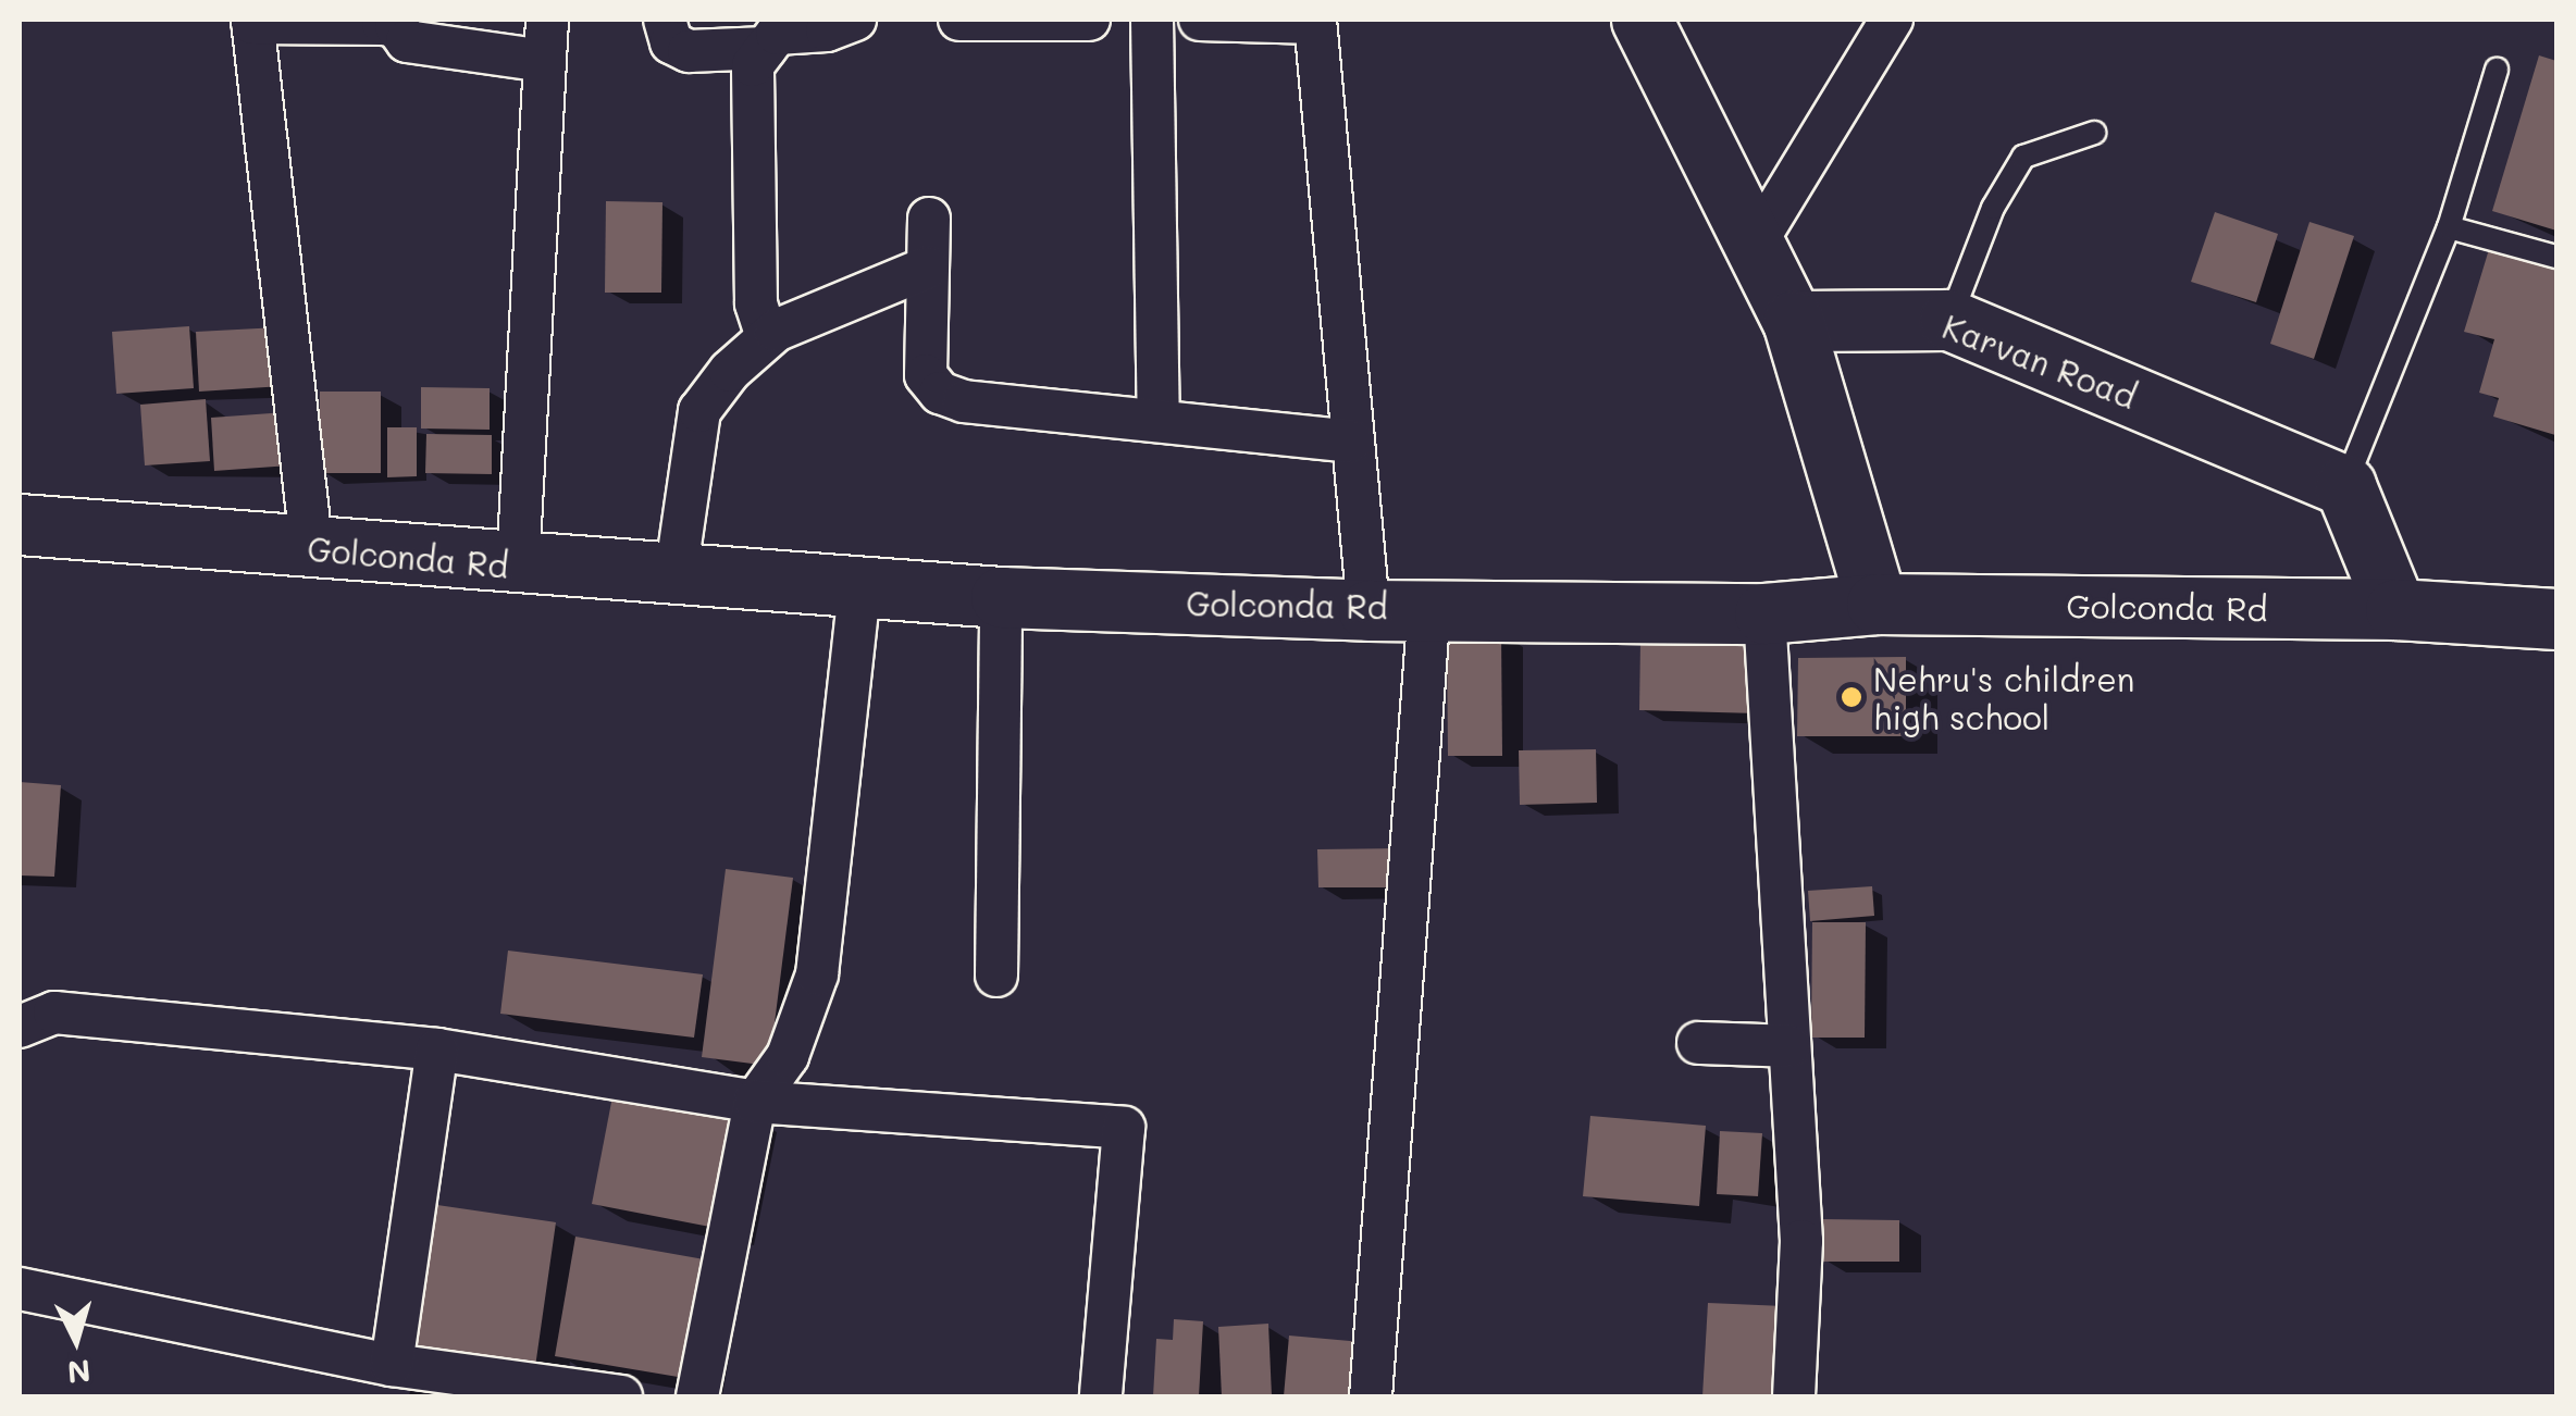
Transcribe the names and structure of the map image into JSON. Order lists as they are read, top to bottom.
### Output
{
  "streets": {
    "main road": ["Karvan Road", "Golconda Rd"]
  },
  "places": ["Nehru's children high school"],
  "north": "bottom"
}
